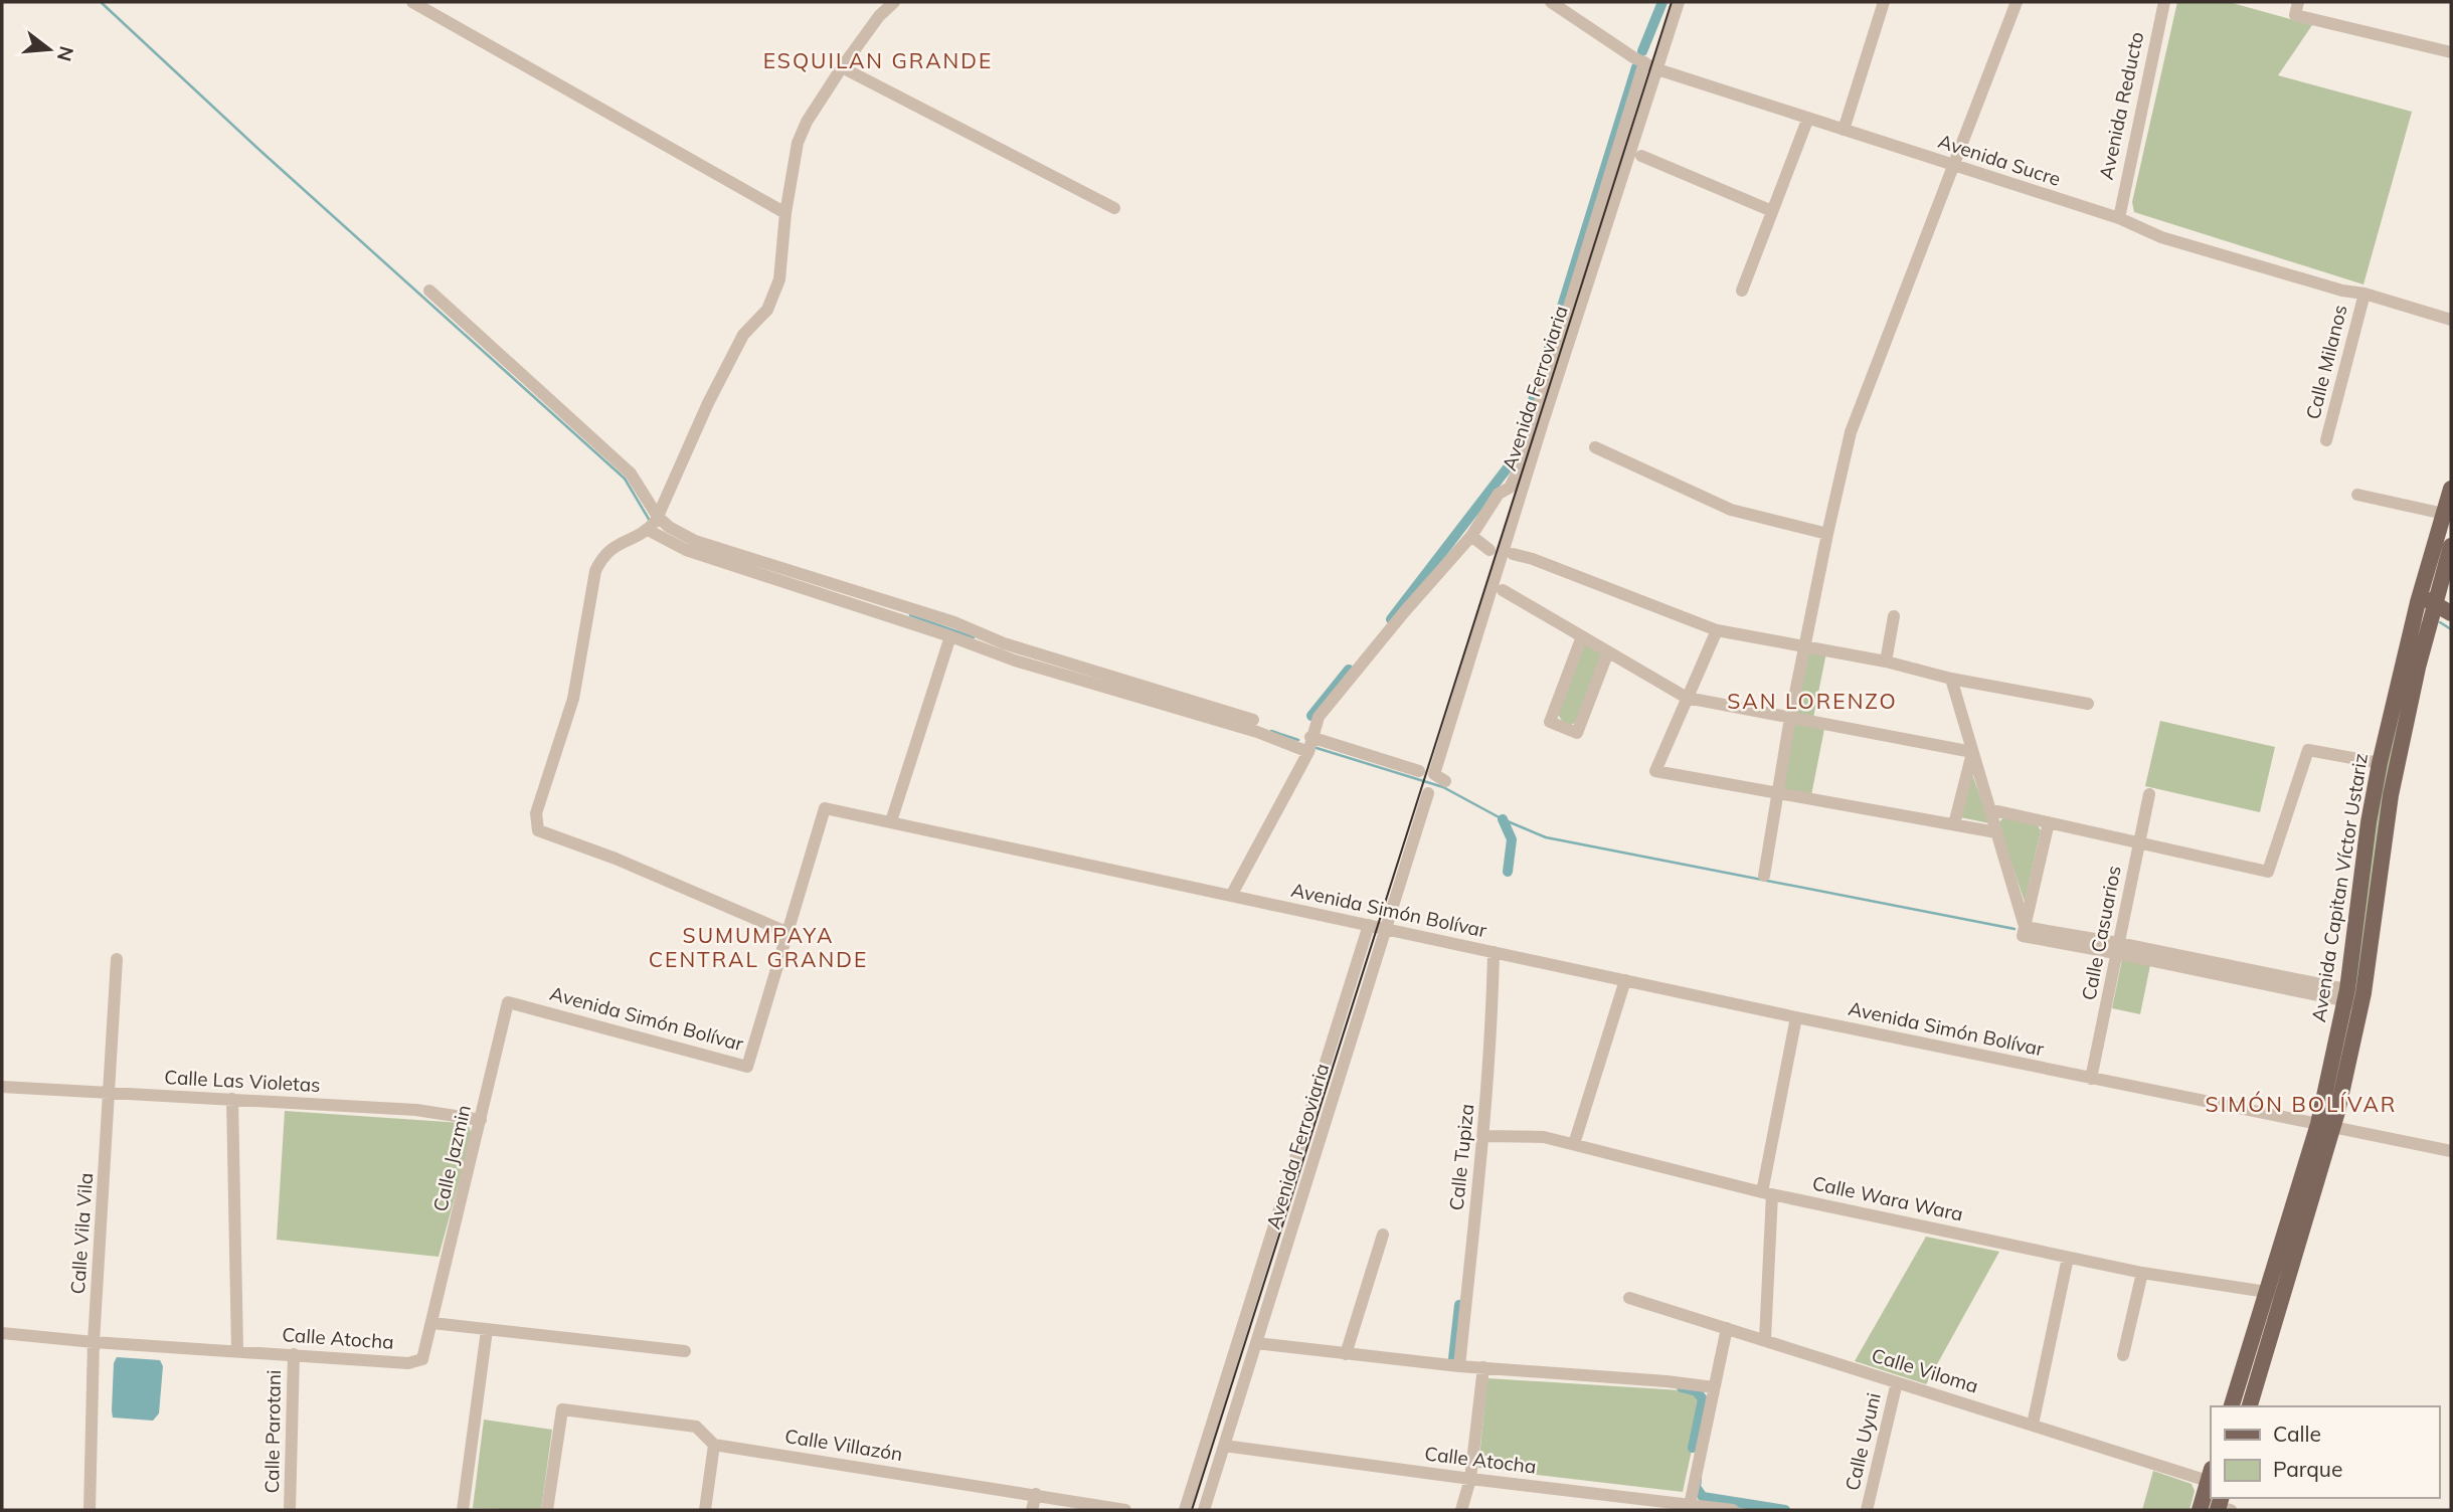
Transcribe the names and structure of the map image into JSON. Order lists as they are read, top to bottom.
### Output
{
  "streets": {
    "main road": ["Avenida Capitan Víctor Ustariz"],
    "street": [
      "Avenida Reducto",
      "Avenida Sucre",
      "Calle Milanos",
      "Avenida Ferroviaria",
      "Avenida Simón Bolívar",
      "Calle Casuarios",
      "Calle Las Violetas",
      "Calle Tupiza",
      "Calle Jazmin",
      "Calle Wara Wara",
      "Calle Vila Vila",
      "Calle Atocha",
      "Calle Viloma",
      "Calle Parotani",
      "Calle Uyuni",
      "Calle Villazón"
    ]
  },
  "crossings": [
    ["Avenida Reducto", "Avenida Sucre"],
    ["Avenida Sucre", "Calle Milanos"],
    ["Avenida Sucre", "Avenida Ferroviaria"],
    ["Avenida Ferroviaria", "Avenida Simón Bolívar"],
    ["Avenida Ferroviaria", "Calle Atocha"],
    ["Avenida Capitan Víctor Ustariz", "Avenida Simón Bolívar"],
    ["Avenida Capitan Víctor Ustariz", "Calle Wara Wara"],
    ["Avenida Simón Bolívar", "Calle Casuarios"],
    ["Avenida Simón Bolívar", "Calle Tupiza"],
    ["Avenida Simón Bolívar", "Calle Jazmin"],
    ["Calle Las Violetas", "Calle Jazmin"],
    ["Calle Las Violetas", "Calle Vila Vila"],
    ["Calle Tupiza", "Calle Wara Wara"],
    ["Calle Jazmin", "Calle Atocha"],
    ["Calle Vila Vila", "Calle Atocha"],
    ["Calle Atocha", "Calle Parotani"],
    ["Calle Viloma", "Calle Uyuni"]
  ],
  "districts": [
    "ESQUILAN GRANDE",
    "SAN LORENZO",
    "SUMUMPAYA CENTRAL GRANDE",
    "SIMÓN BOLÍVAR"
  ],
  "legend": ["Calle", "Parque"],
  "north": "right"
}
